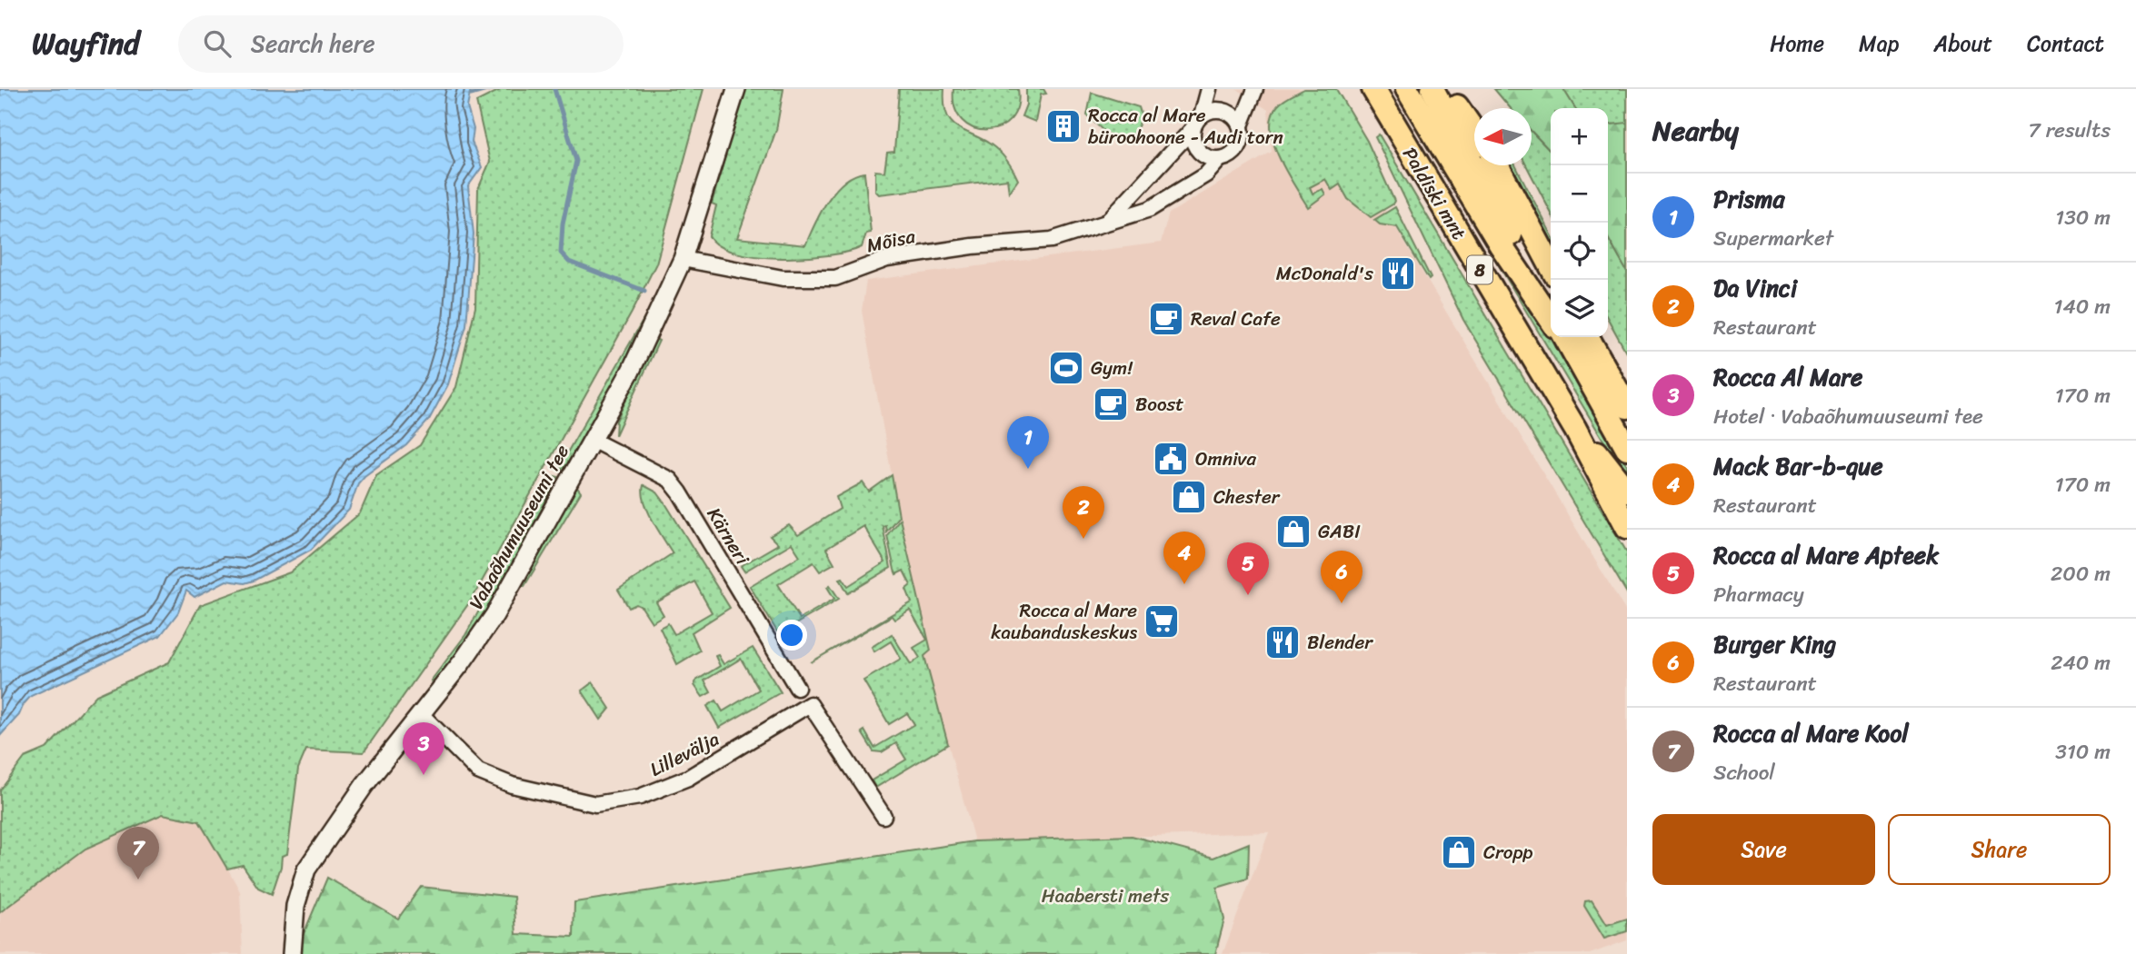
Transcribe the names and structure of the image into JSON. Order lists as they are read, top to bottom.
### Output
{
  "streets": {
    "main road": ["Paldiski mnt", "8"],
    "street": [
      "Mõisa",
      "Vabaõhumuuseumi tee",
      "Kärneri",
      "Lillevälja"
    ]
  },
  "crossings": [
    ["Mõisa", "Vabaõhumuuseumi tee"],
    ["Vabaõhumuuseumi tee", "Kärneri"],
    ["Vabaõhumuuseumi tee", "Lillevälja"]
  ],
  "parks": ["Haabersti mets"],
  "places": {
    "building": ["Rocca al Mare büroohoone - Audi torn"],
    "restaurant": ["McDonald's", "Blender"],
    "cafe": ["Reval Cafe", "Boost"],
    "sports": ["Gym!"],
    "public building": ["Omniva"],
    "shop": ["Chester", "GABI", "Cropp"],
    "supermarket": ["Rocca al Mare kaubanduskeskus"]
  },
  "north": "left",
  "page": {
    "header": "Wayfind",
    "search": "Search here",
    "nav": [
      "Home",
      "Map",
      "About",
      "Contact"
    ],
    "heading": ["Nearby", "7 results"],
    "map_buttons": ["+", "−"],
    "list": [
      {
        "mark": "1",
        "name": "Prisma",
        "note": "Supermarket",
        "value": "130 m"
      },
      {
        "mark": "2",
        "name": "Da Vinci",
        "note": "Restaurant",
        "value": "140 m"
      },
      {
        "mark": "3",
        "name": "Rocca Al Mare",
        "note": "Hotel · Vabaõhumuuseumi tee",
        "value": "170 m"
      },
      {
        "mark": "4",
        "name": "Mack Bar-b-que",
        "note": "Restaurant",
        "value": "170 m"
      },
      {
        "mark": "5",
        "name": "Rocca al Mare Apteek",
        "note": "Pharmacy",
        "value": "200 m"
      },
      {
        "mark": "6",
        "name": "Burger King",
        "note": "Restaurant",
        "value": "240 m"
      },
      {
        "mark": "7",
        "name": "Rocca al Mare Kool",
        "note": "School",
        "value": "310 m"
      }
    ],
    "pins": [
      "1",
      "2",
      "4",
      "5",
      "6",
      "3",
      "7"
    ],
    "buttons": ["Save", "Share"]
  }
}
